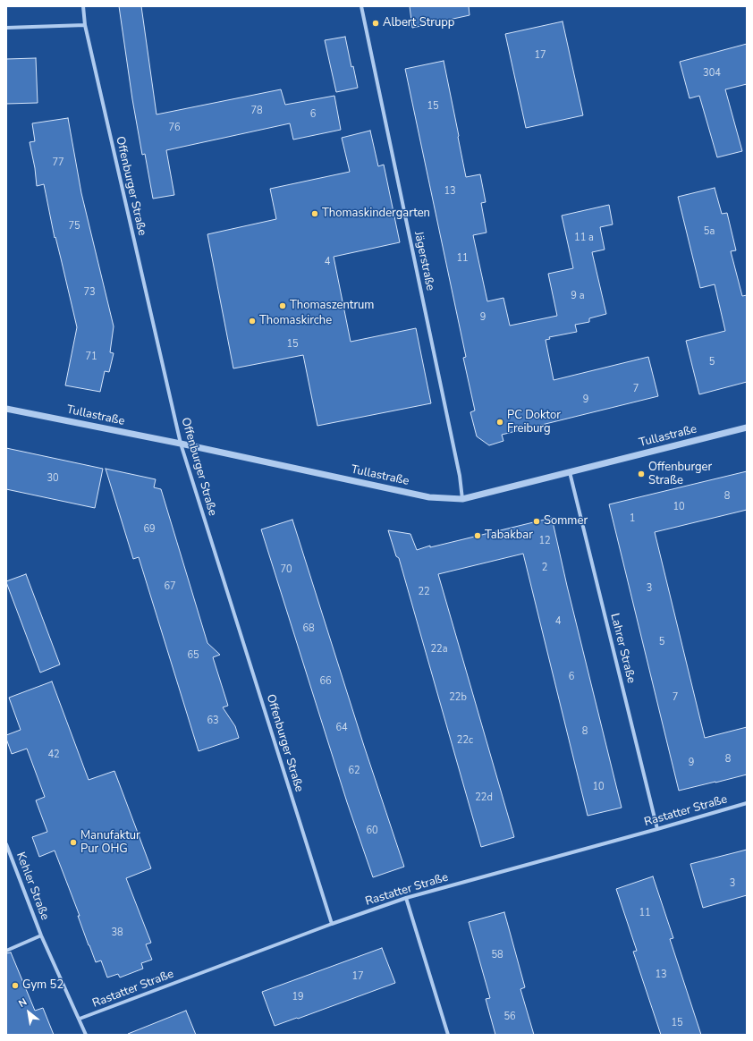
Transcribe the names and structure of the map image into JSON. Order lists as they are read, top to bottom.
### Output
{
  "streets": {
    "street": [
      "Offenburger Straße",
      "Jägerstraße",
      "Tullastraße",
      "Lahrer Straße",
      "Rastatter Straße",
      "Kehler Straße"
    ]
  },
  "crossings": [
    ["Offenburger Straße", "Tullastraße"],
    ["Offenburger Straße", "Rastatter Straße"],
    ["Jägerstraße", "Tullastraße"],
    ["Tullastraße", "Lahrer Straße"],
    ["Lahrer Straße", "Rastatter Straße"],
    ["Rastatter Straße", "Kehler Straße"]
  ],
  "places": [
    "Albert Strupp",
    "Thomaskindergarten",
    "Thomaszentrum",
    "Thomaskirche",
    "PC Doktor Freiburg",
    "Offenburger Straße",
    "Sommer",
    "Tabakbar",
    "Manufaktur Pur OHG",
    "Gym 52"
  ],
  "house_numbers": [
    "17",
    "304",
    "15",
    "78",
    "6",
    "76",
    "77",
    "13",
    "75",
    "5a",
    "11 a",
    "11",
    "4",
    "73",
    "9 a",
    "9",
    "15",
    "71",
    "5",
    "7",
    "9",
    "30",
    "8",
    "10",
    "1",
    "69",
    "12",
    "2",
    "70",
    "67",
    "3",
    "22",
    "4",
    "68",
    "5",
    "22a",
    "65",
    "6",
    "66",
    "22b",
    "7",
    "63",
    "64",
    "8",
    "22c",
    "42",
    "8",
    "9",
    "62",
    "10",
    "22d",
    "60",
    "3",
    "11",
    "38",
    "58",
    "13",
    "17",
    "19",
    "56",
    "15"
  ],
  "north": "top left"
}
